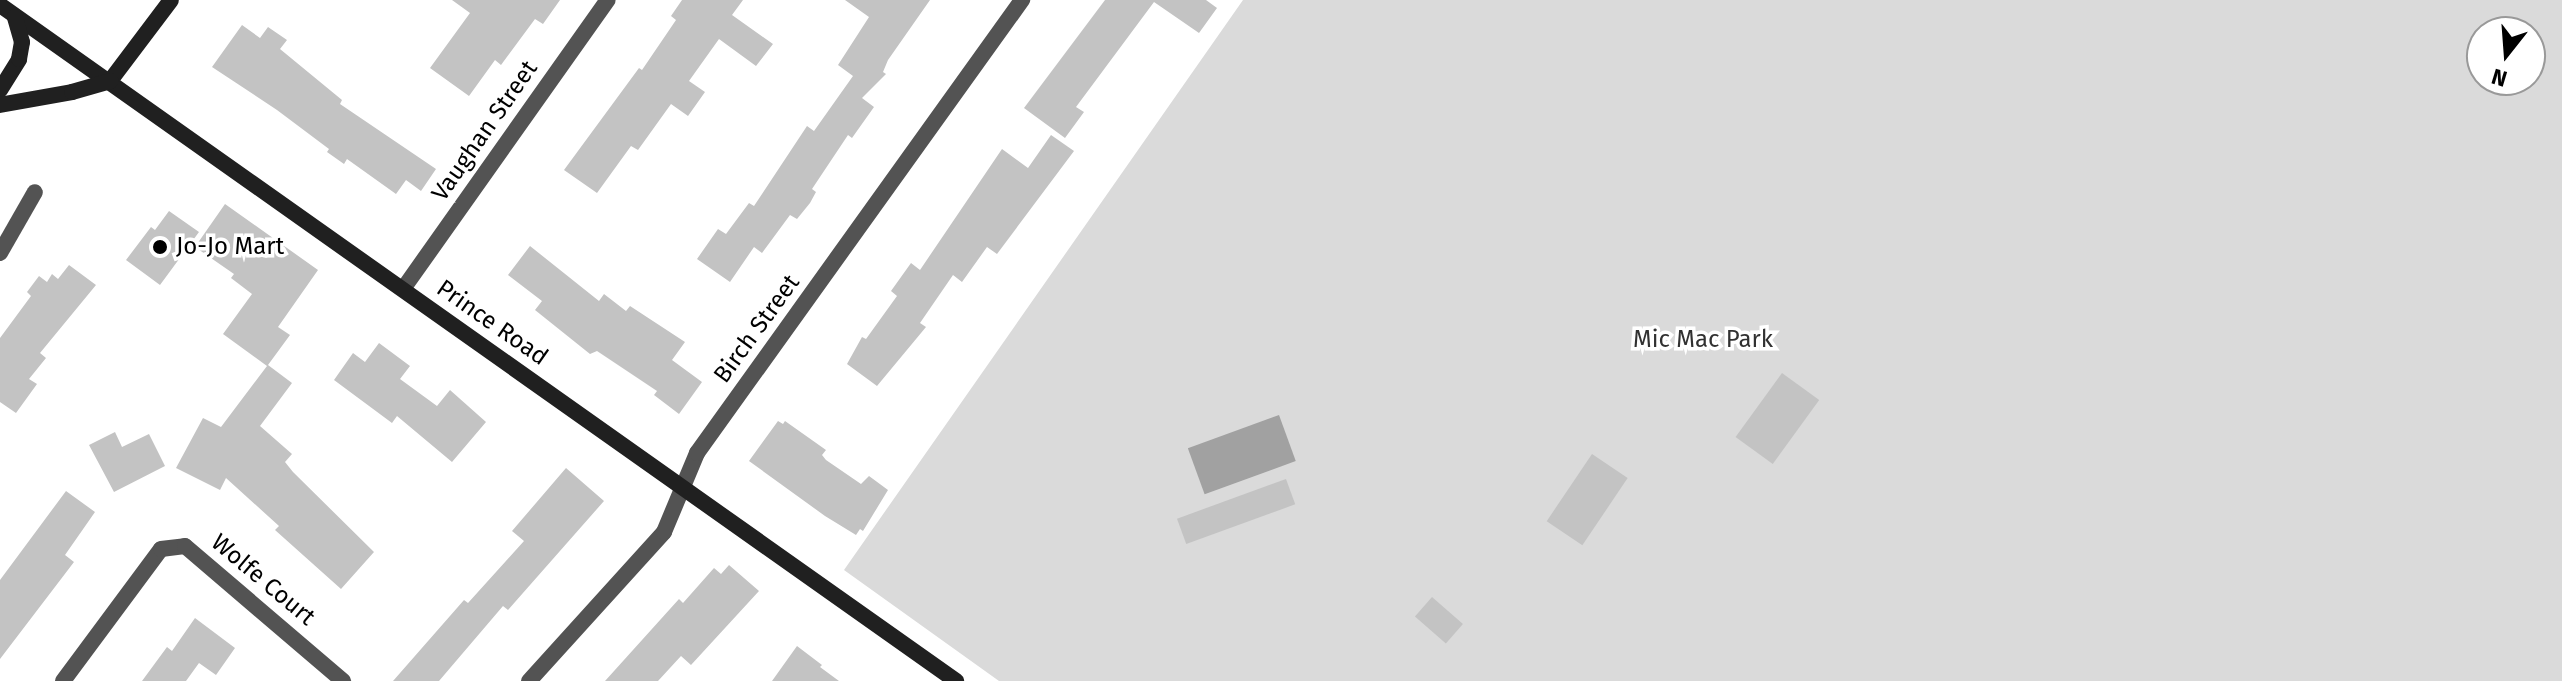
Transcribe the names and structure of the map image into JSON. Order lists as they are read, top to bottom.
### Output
{
  "streets": {
    "street": [
      "Vaughan Street",
      "Prince Road",
      "Birch Street",
      "Wolfe Court"
    ]
  },
  "crossings": [
    ["Vaughan Street", "Prince Road"],
    ["Prince Road", "Birch Street"]
  ],
  "parks": ["Mic Mac Park"],
  "places": ["Jo-Jo Mart"],
  "north": "bottom"
}
